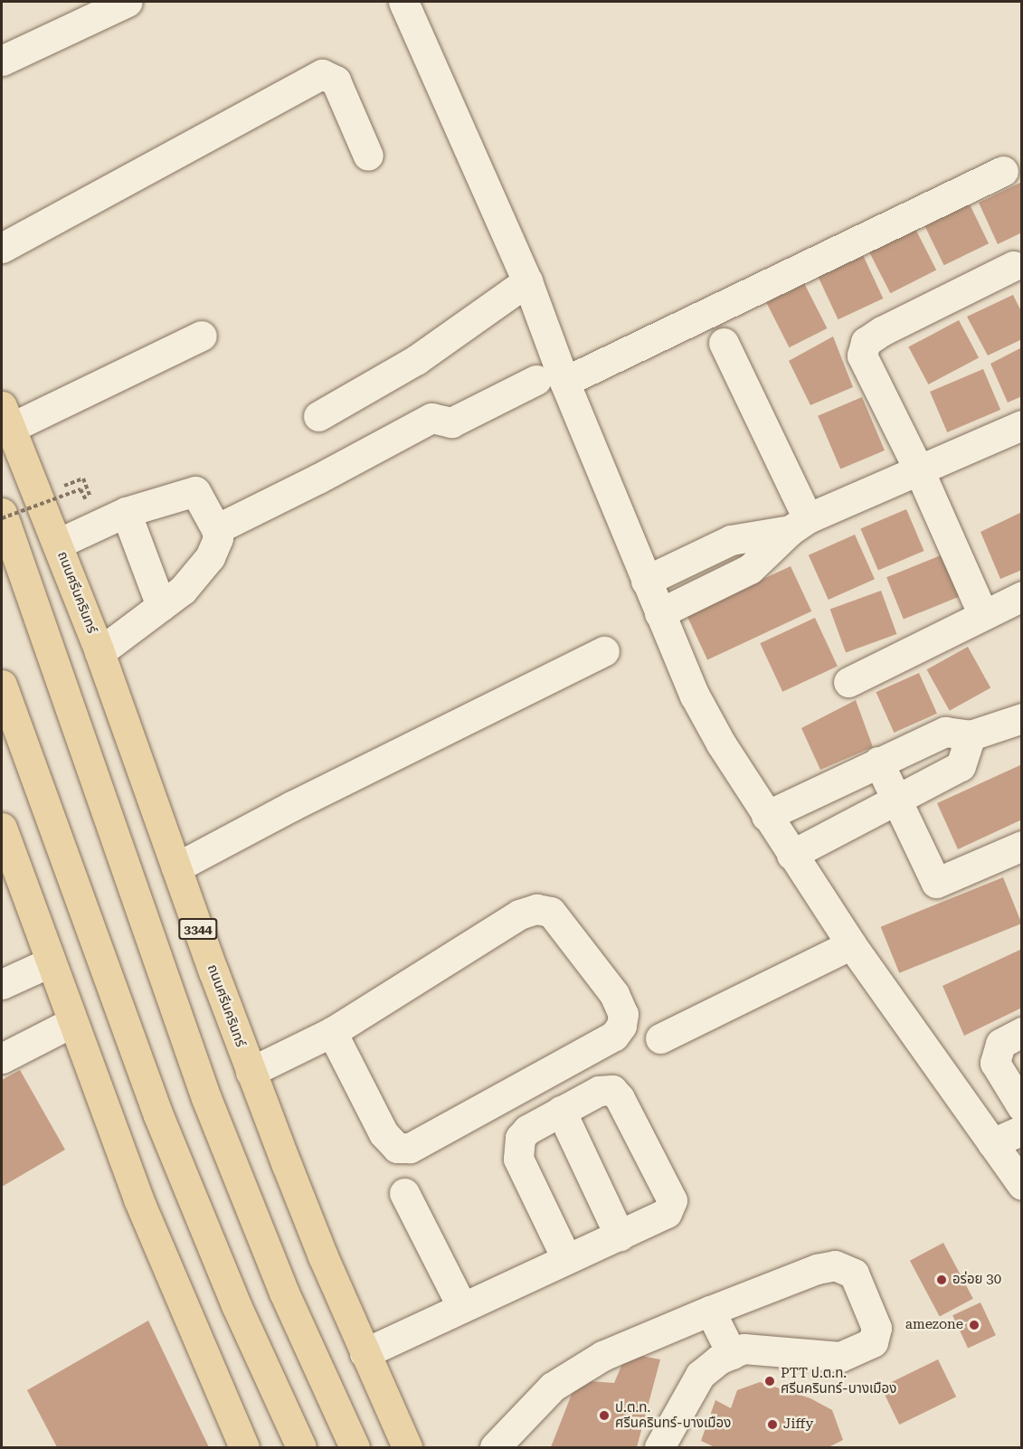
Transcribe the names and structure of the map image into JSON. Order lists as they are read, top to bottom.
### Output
{
  "streets": {
    "main road": ["ถนนศรีนครินทร์", "3344"]
  },
  "places": [
    "อร่อย 30",
    "amezone",
    "PTT ป.ต.ท. ศรีนครินทร์-บางเมือง",
    "ป.ต.ท. ศรีนครินทร์-บางเมือง",
    "Jiffy"
  ]
}
